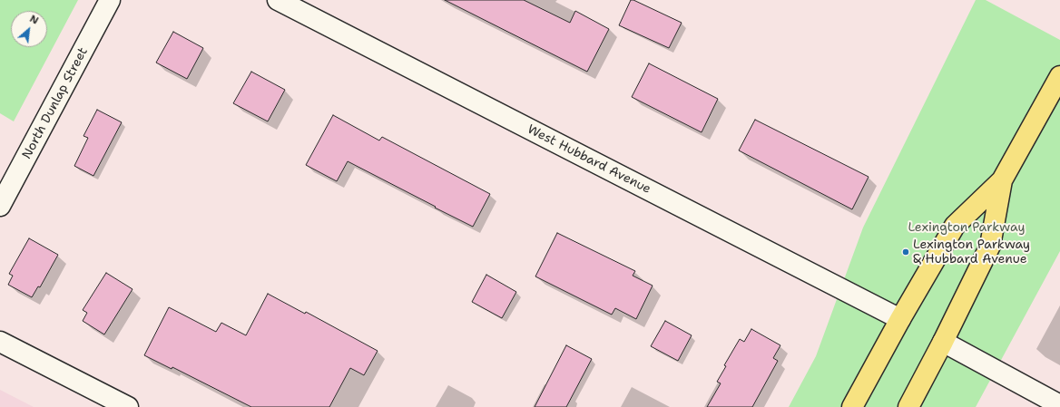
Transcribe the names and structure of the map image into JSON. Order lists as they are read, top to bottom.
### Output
{
  "streets": {
    "street": ["North Dunlap Street", "West Hubbard Avenue"]
  },
  "parks": ["Lexington Parkway"],
  "places": ["Lexington Parkway & Hubbard Avenue"],
  "north": "top right"
}
